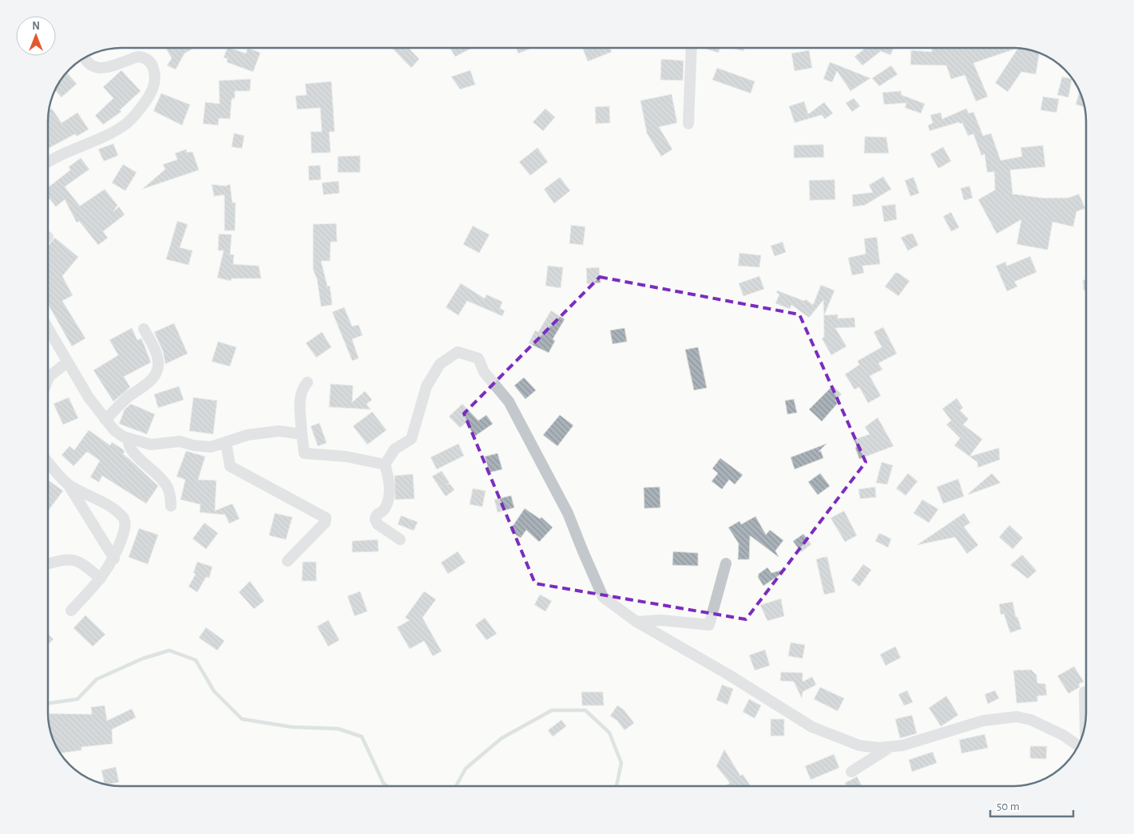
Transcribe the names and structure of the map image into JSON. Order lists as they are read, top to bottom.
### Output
{
  "scale_bar": "50 m",
  "north": "top"
}
